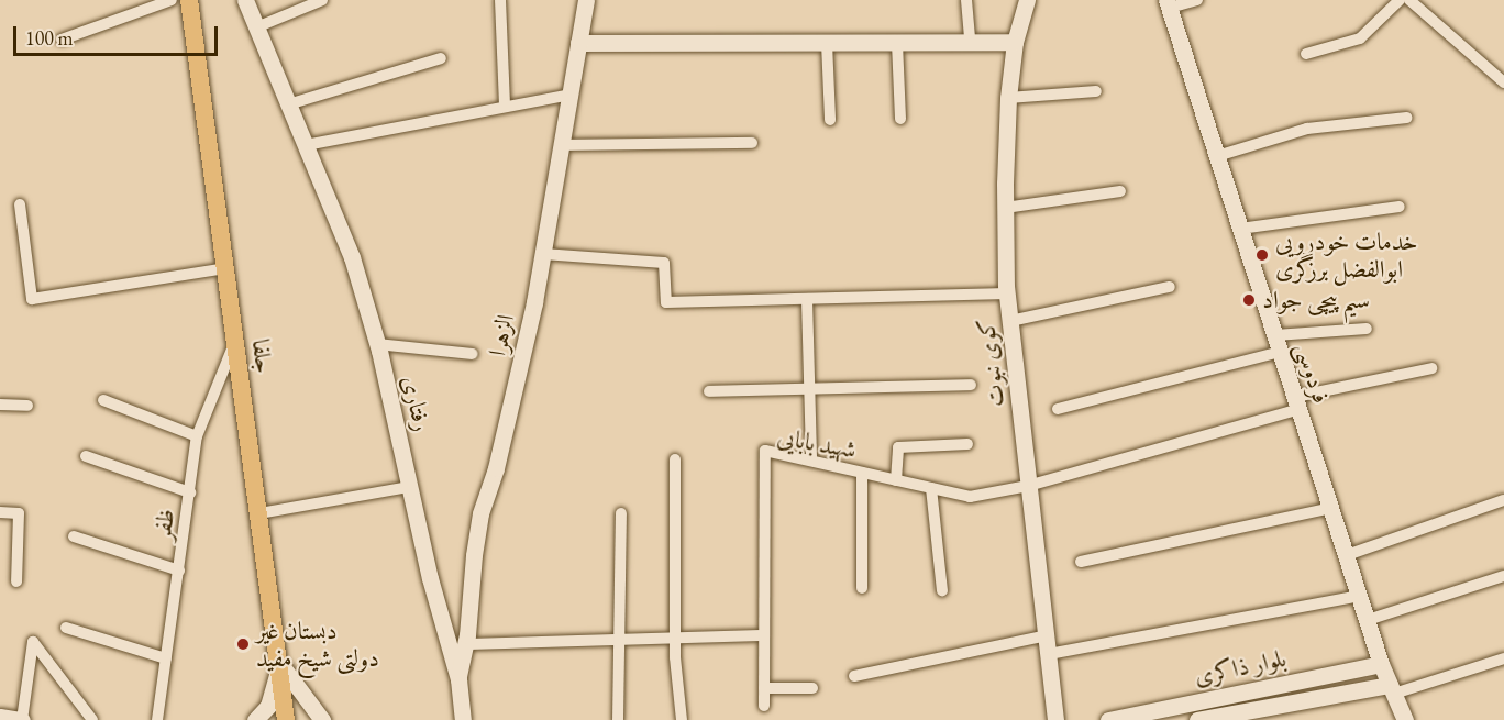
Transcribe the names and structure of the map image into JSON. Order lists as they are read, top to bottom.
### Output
{
  "streets": {
    "main road": ["جلفا"],
    "street": [
      "الزهرا",
      "کوی نبوت",
      "فردوسی",
      "رفتاری",
      "شهید بابایی",
      "ظفر",
      "بلوار ذاکری"
    ]
  },
  "crossings": [
    ["الزهرا", "رفتاری"],
    ["جلفا", "ظفر"],
    ["کوی نبوت", "شهید بابایی"],
    ["فردوسی", "شهید بابایی"],
    ["فردوسی", "بلوار ذاکری"]
  ],
  "places": ["خدمات خودرویی ابوالفضل برزگری", "سیم پیچی جواد", "دبستان غیر دولتی شیخ مفید"],
  "scale_bar": "100 m"
}
